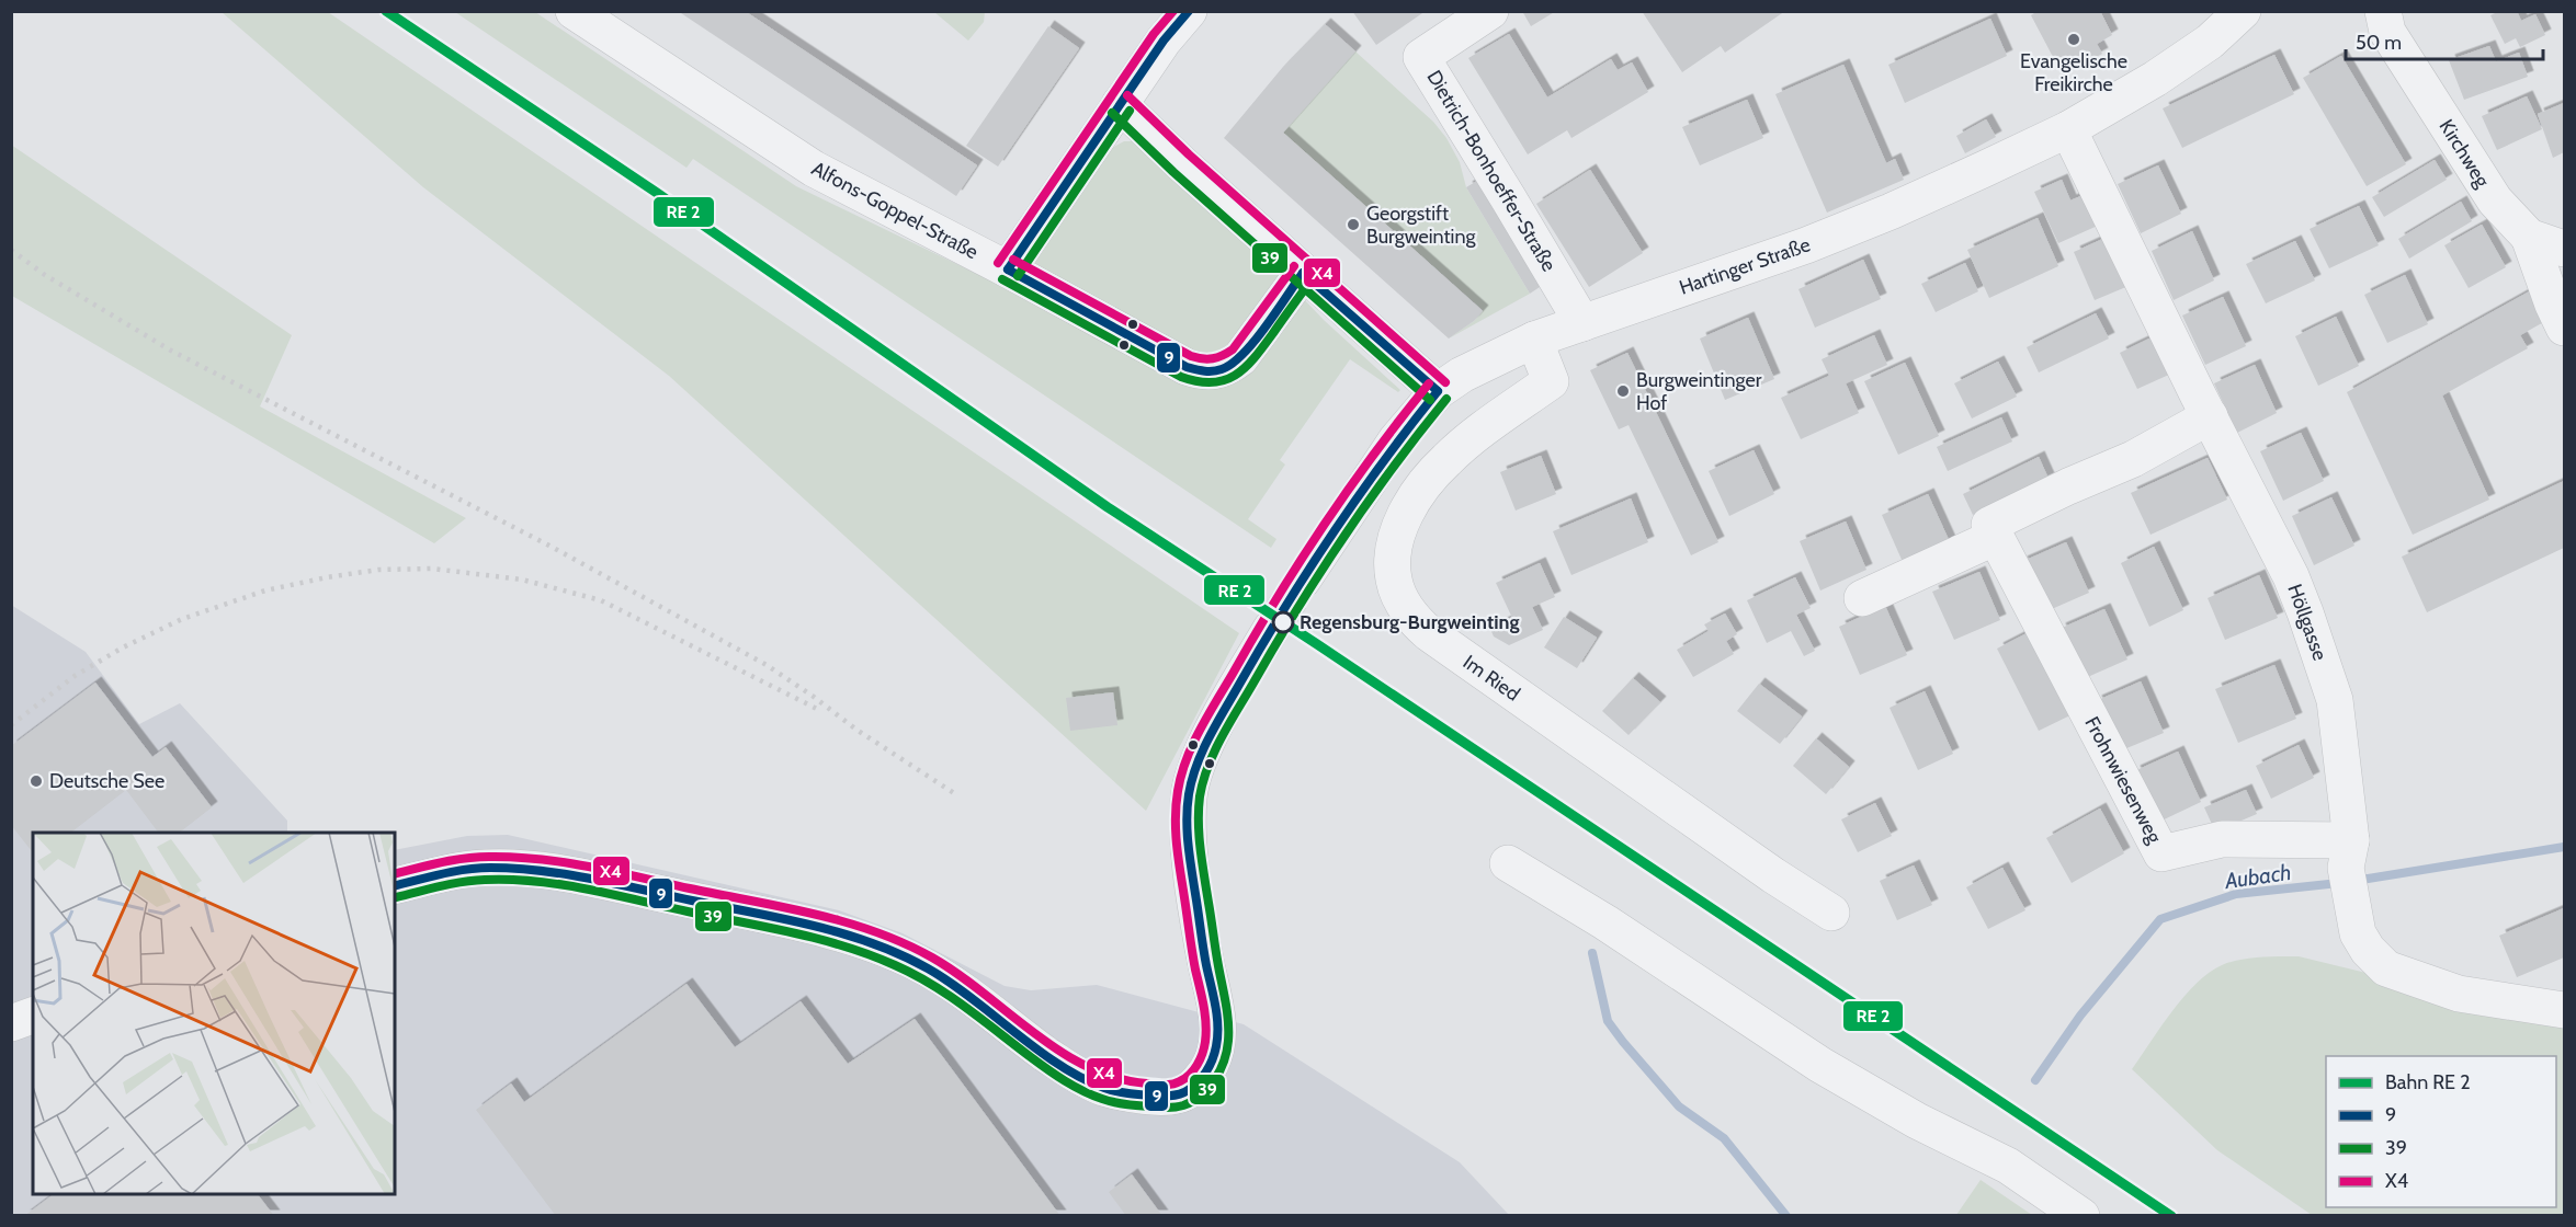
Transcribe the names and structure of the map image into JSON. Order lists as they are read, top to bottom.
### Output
{
  "streets": {
    "street": [
      "Kirchweg",
      "Dietrich-Bonhoeffer-Straße",
      "Alfons-Goppel-Straße",
      "Hartinger Straße",
      "Höllgasse",
      "Im Ried",
      "Frohnwiesenweg"
    ]
  },
  "crossings": [
    ["Dietrich-Bonhoeffer-Straße", "Hartinger Straße"],
    ["Hartinger Straße", "Höllgasse"],
    ["Hartinger Straße", "Im Ried"],
    ["Höllgasse", "Frohnwiesenweg"]
  ],
  "water": ["Aubach"],
  "places": [
    "Evangelische Freikirche",
    "Georgstift Burgweinting",
    "Burgweintinger Hof",
    "Regensburg-Burgweinting",
    "Deutsche See"
  ],
  "lines": ["transit line 9", "transit line X4", "transit line 39"],
  "legend": [
    "Bahn RE 2",
    "9",
    "39",
    "X4"
  ],
  "scale_bar": "50 m"
}
